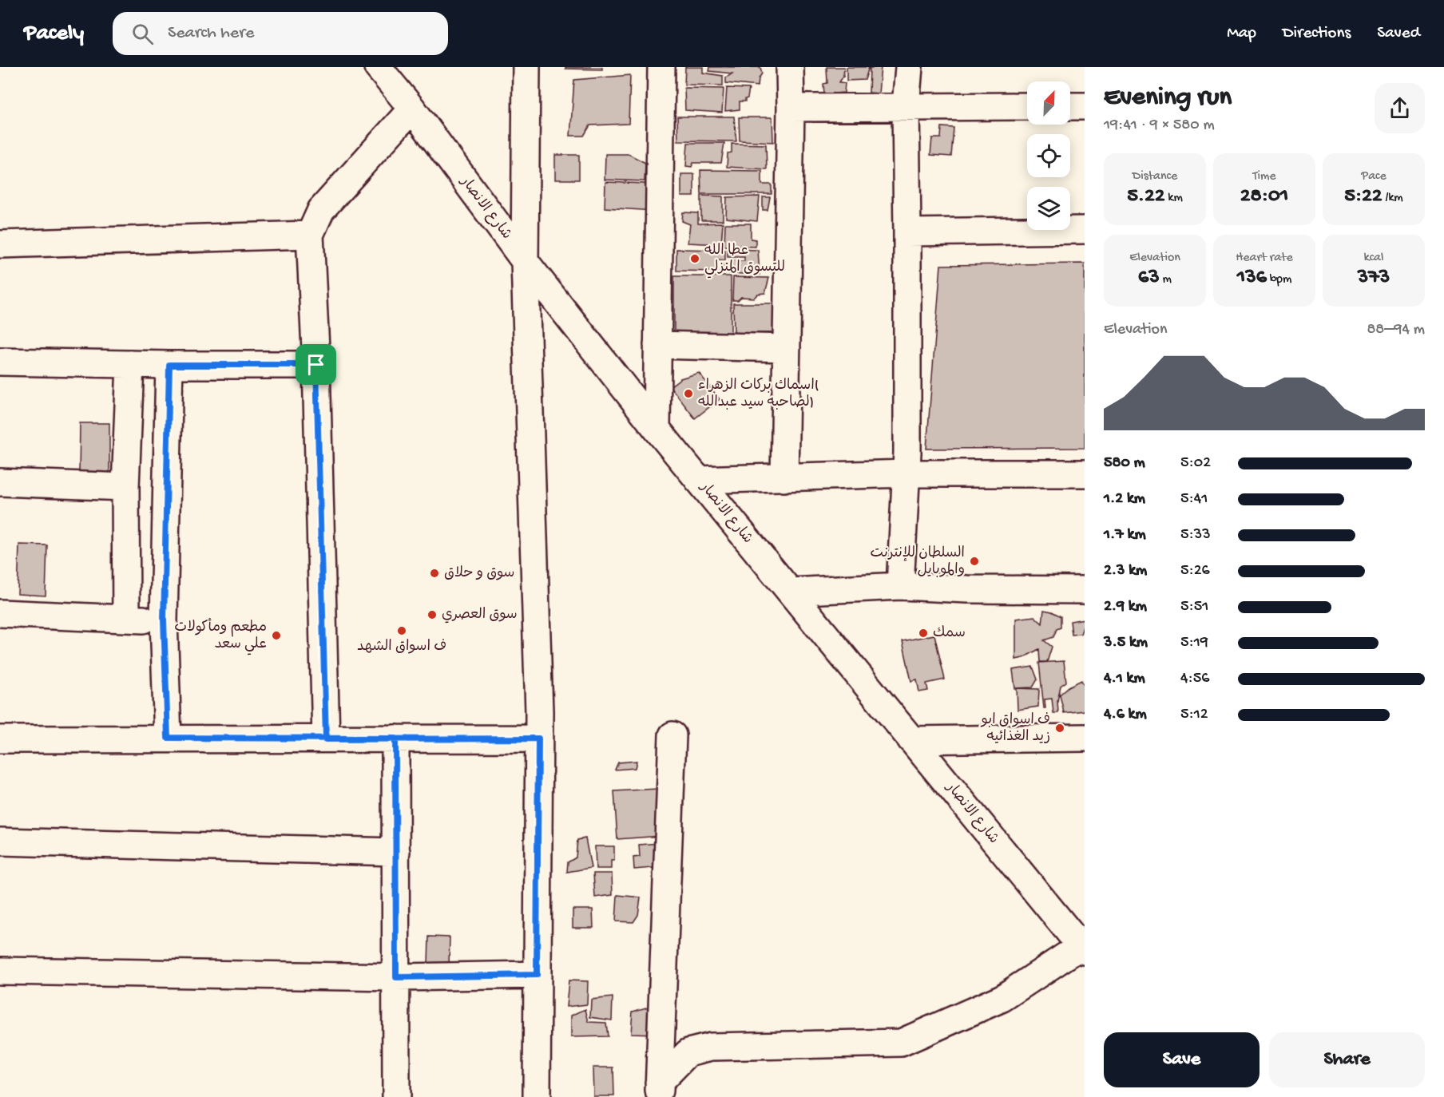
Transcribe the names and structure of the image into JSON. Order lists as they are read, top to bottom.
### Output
{
  "streets": {
    "street": ["شارع الانصار"]
  },
  "places": [
    "عطا الله للتسوق المنزلي",
    "اسماك بركات الزهراء( لصاحبه سيد عبدالله)",
    "السلطان للإنترنت والموبايل",
    "سوق و حلاق",
    "سوق العصري",
    "ف اسواق الشهد",
    "سمك",
    "مطعم ومأكولات علي سعد",
    "ف اسواق ابو زيد الغذائيه"
  ],
  "north": "top right",
  "page": {
    "header": "Pacely",
    "search": "Search here",
    "nav": ["Map", "Directions", "Saved"],
    "heading": ["Evening run", "19:41 · 9 × 580 m"],
    "stats": [
      ["Distance", "5.22 km"],
      ["Time", "28:01"],
      ["Pace", "5:22 /km"],
      ["Elevation", "63 m"],
      ["Heart rate", "136 bpm"],
      ["kcal", "373"]
    ],
    "chart": ["Elevation", "88–94 m"],
    "list": [
      {
        "name": "580 m",
        "note": "5:02"
      },
      {
        "name": "1.2 km",
        "note": "5:41"
      },
      {
        "name": "1.7 km",
        "note": "5:33"
      },
      {
        "name": "2.3 km",
        "note": "5:26"
      },
      {
        "name": "2.9 km",
        "note": "5:51"
      },
      {
        "name": "3.5 km",
        "note": "5:19"
      },
      {
        "name": "4.1 km",
        "note": "4:56"
      },
      {
        "name": "4.6 km",
        "note": "5:12"
      }
    ],
    "buttons": ["Save", "Share"]
  }
}
